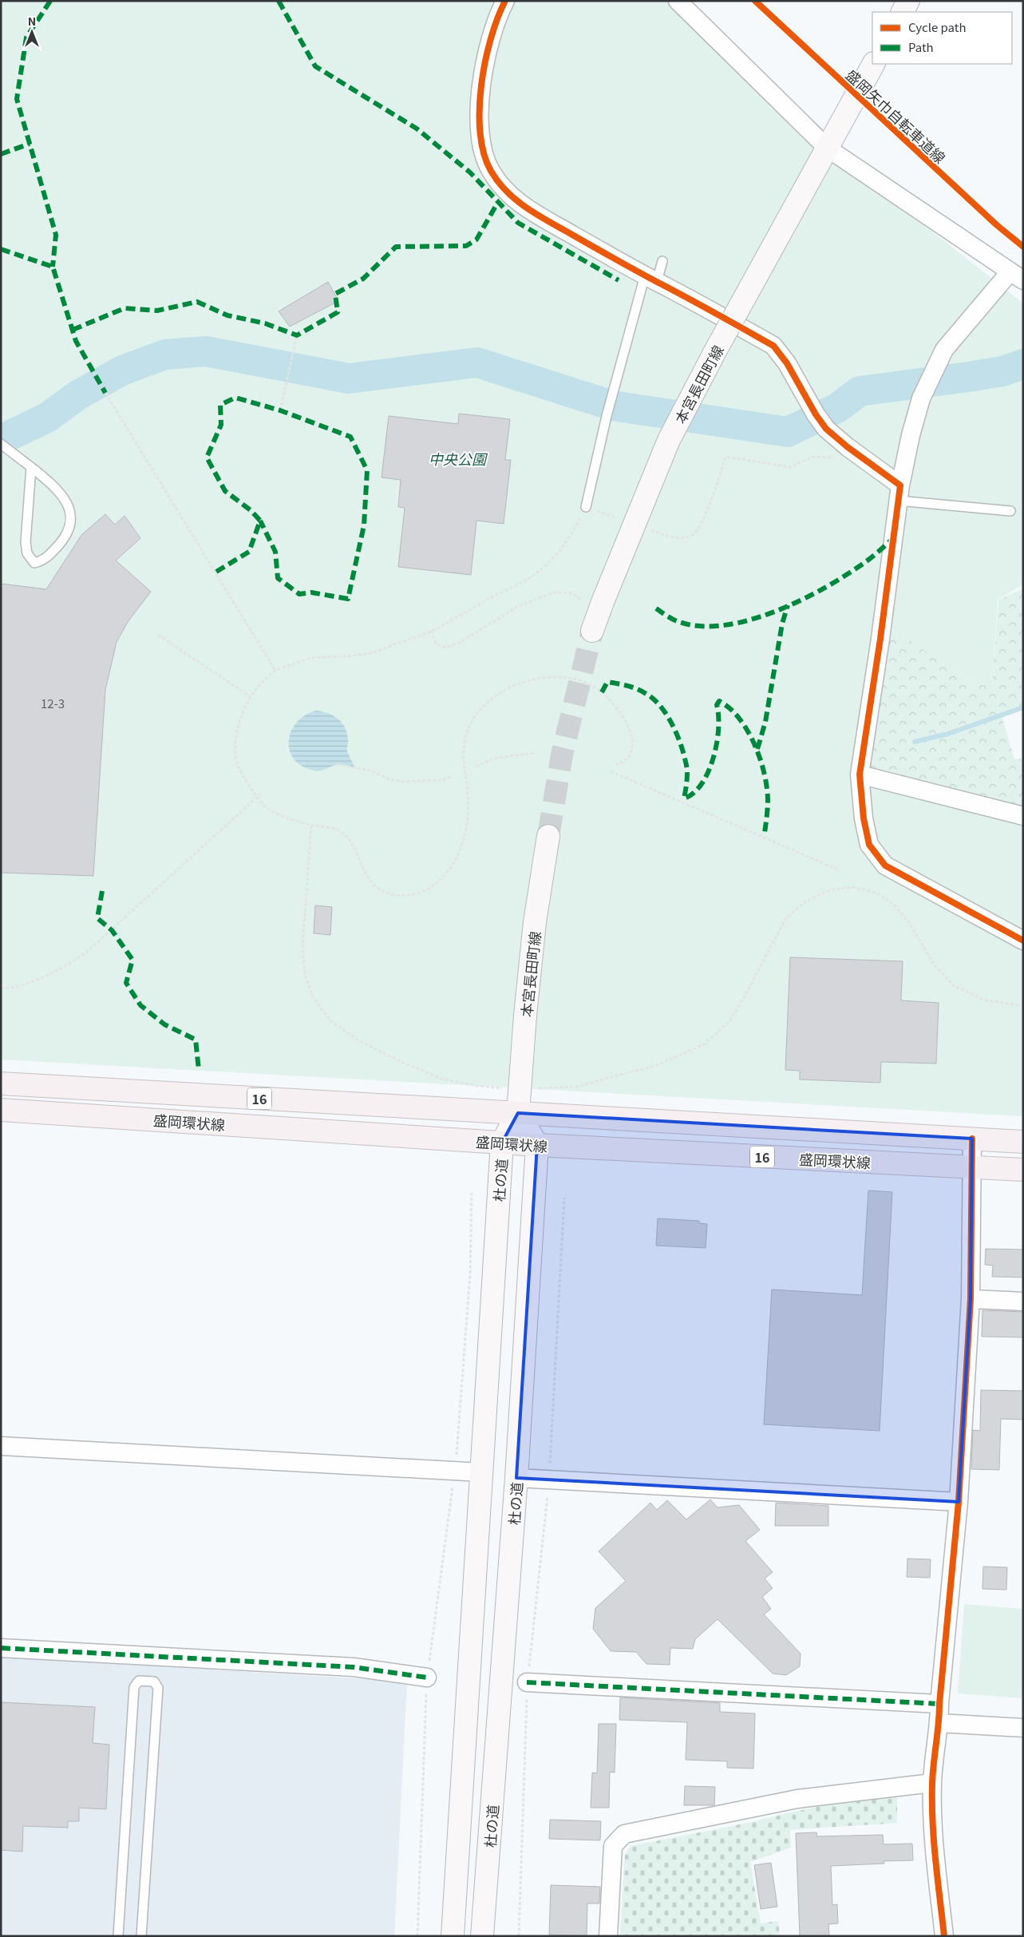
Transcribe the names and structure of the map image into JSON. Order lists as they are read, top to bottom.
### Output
{
  "streets": {
    "main road": [
      "本宮長田町線",
      "16",
      "盛岡環状線",
      "杜の道"
    ],
    "cycle path": ["盛岡矢巾自転車道線"]
  },
  "crossings": [
    ["本宮長田町線", "盛岡環状線"],
    ["本宮長田町線", "杜の道"],
    ["盛岡環状線", "杜の道"]
  ],
  "parks": ["中央公園"],
  "house_numbers": ["12-3"],
  "legend": ["Cycle path", "Path"],
  "north": "top"
}
